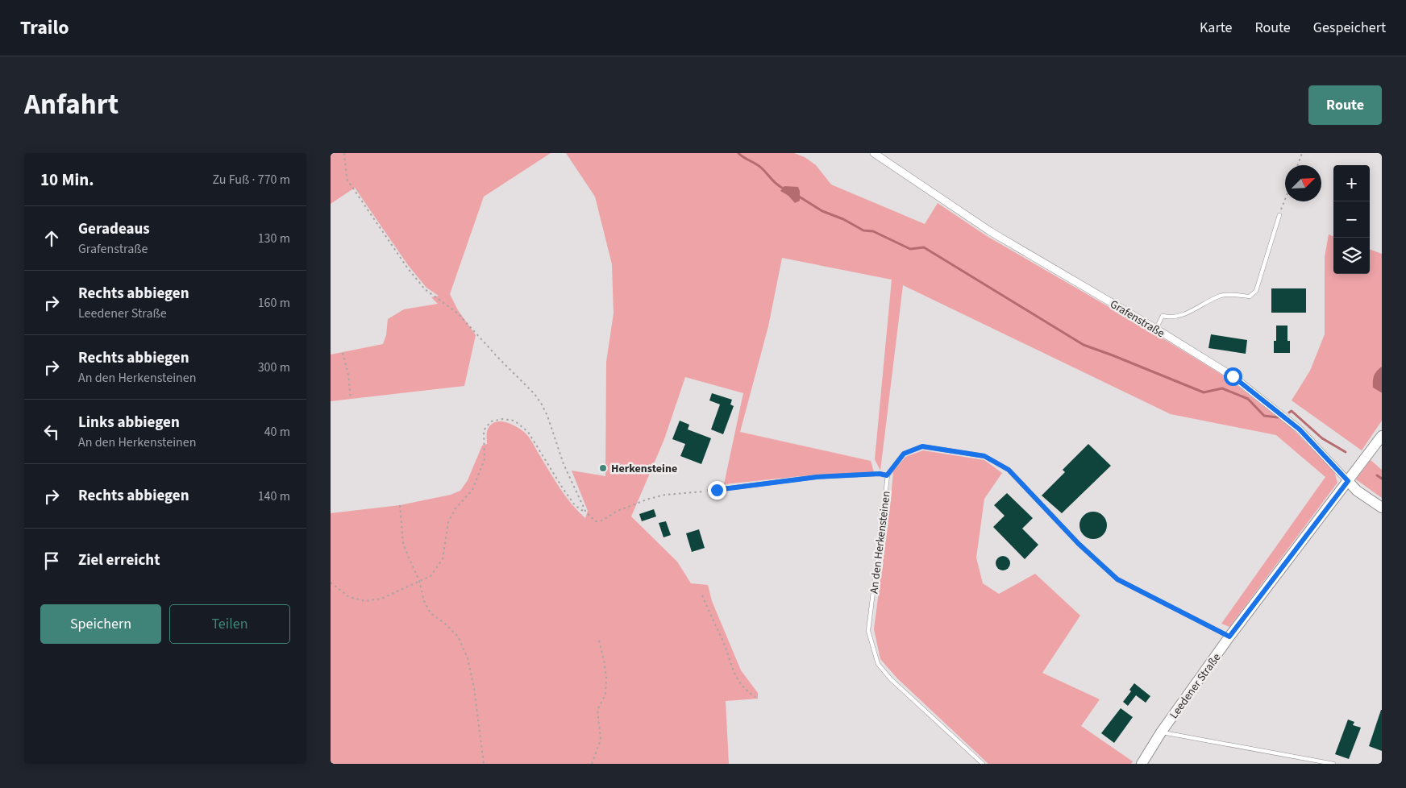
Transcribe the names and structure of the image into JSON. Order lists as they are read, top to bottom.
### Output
{
  "streets": {
    "street": ["Grafenstraße", "Leedener Straße"],
    "lane": ["An den Herkensteinen"]
  },
  "crossings": [
    ["Grafenstraße", "Leedener Straße"],
    ["An den Herkensteinen", "Leedener Straße"]
  ],
  "places": ["Herkensteine"],
  "north": "top right",
  "page": {
    "header": "Trailo",
    "nav": ["Karte", "Route", "Gespeichert"],
    "title": "Anfahrt",
    "buttons": [
      "Route",
      ["Speichern", "Teilen"]
    ],
    "heading": ["10 Min.", "Zu Fuß · 770 m"],
    "map_buttons": ["+", "−"],
    "list": [
      ["Geradeaus", "Grafenstraße", "130 m"],
      ["Rechts abbiegen", "Leedener Straße", "160 m"],
      ["Rechts abbiegen", "An den Herkensteinen", "300 m"],
      ["Links abbiegen", "An den Herkensteinen", "40 m"],
      ["Rechts abbiegen", "140 m"],
      "Ziel erreicht"
    ]
  }
}
